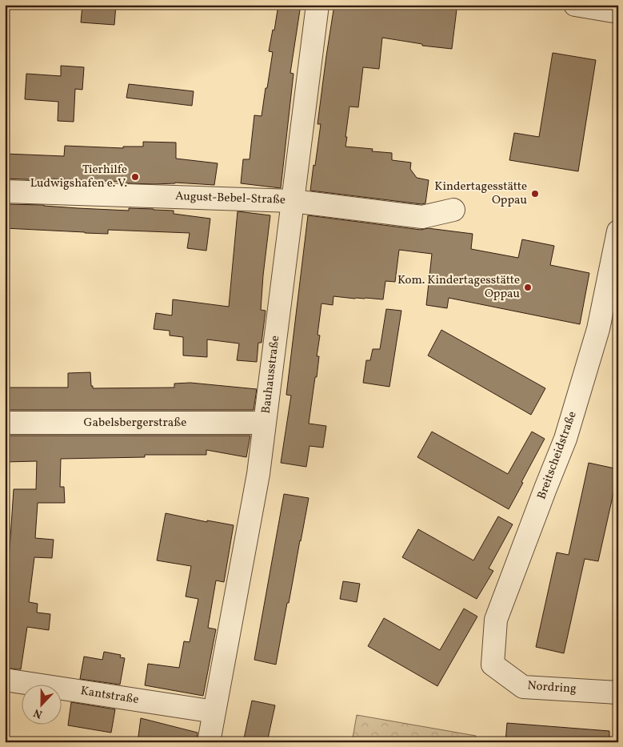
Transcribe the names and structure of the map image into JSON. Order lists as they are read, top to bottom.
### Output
{
  "streets": {
    "street": [
      "August-Bebel-Straße",
      "Bauhausstraße",
      "Gabelsbergerstraße",
      "Breitscheidstraße",
      "Nordring",
      "Kantstraße"
    ]
  },
  "crossings": [
    ["August-Bebel-Straße", "Bauhausstraße"],
    ["Bauhausstraße", "Gabelsbergerstraße"],
    ["Bauhausstraße", "Kantstraße"],
    ["Breitscheidstraße", "Nordring"]
  ],
  "places": ["Tierhilfe Ludwigshafen e. V.", "Kindertagesstätte Oppau", "Kom. Kindertagesstätte Oppau"],
  "north": "bottom"
}
